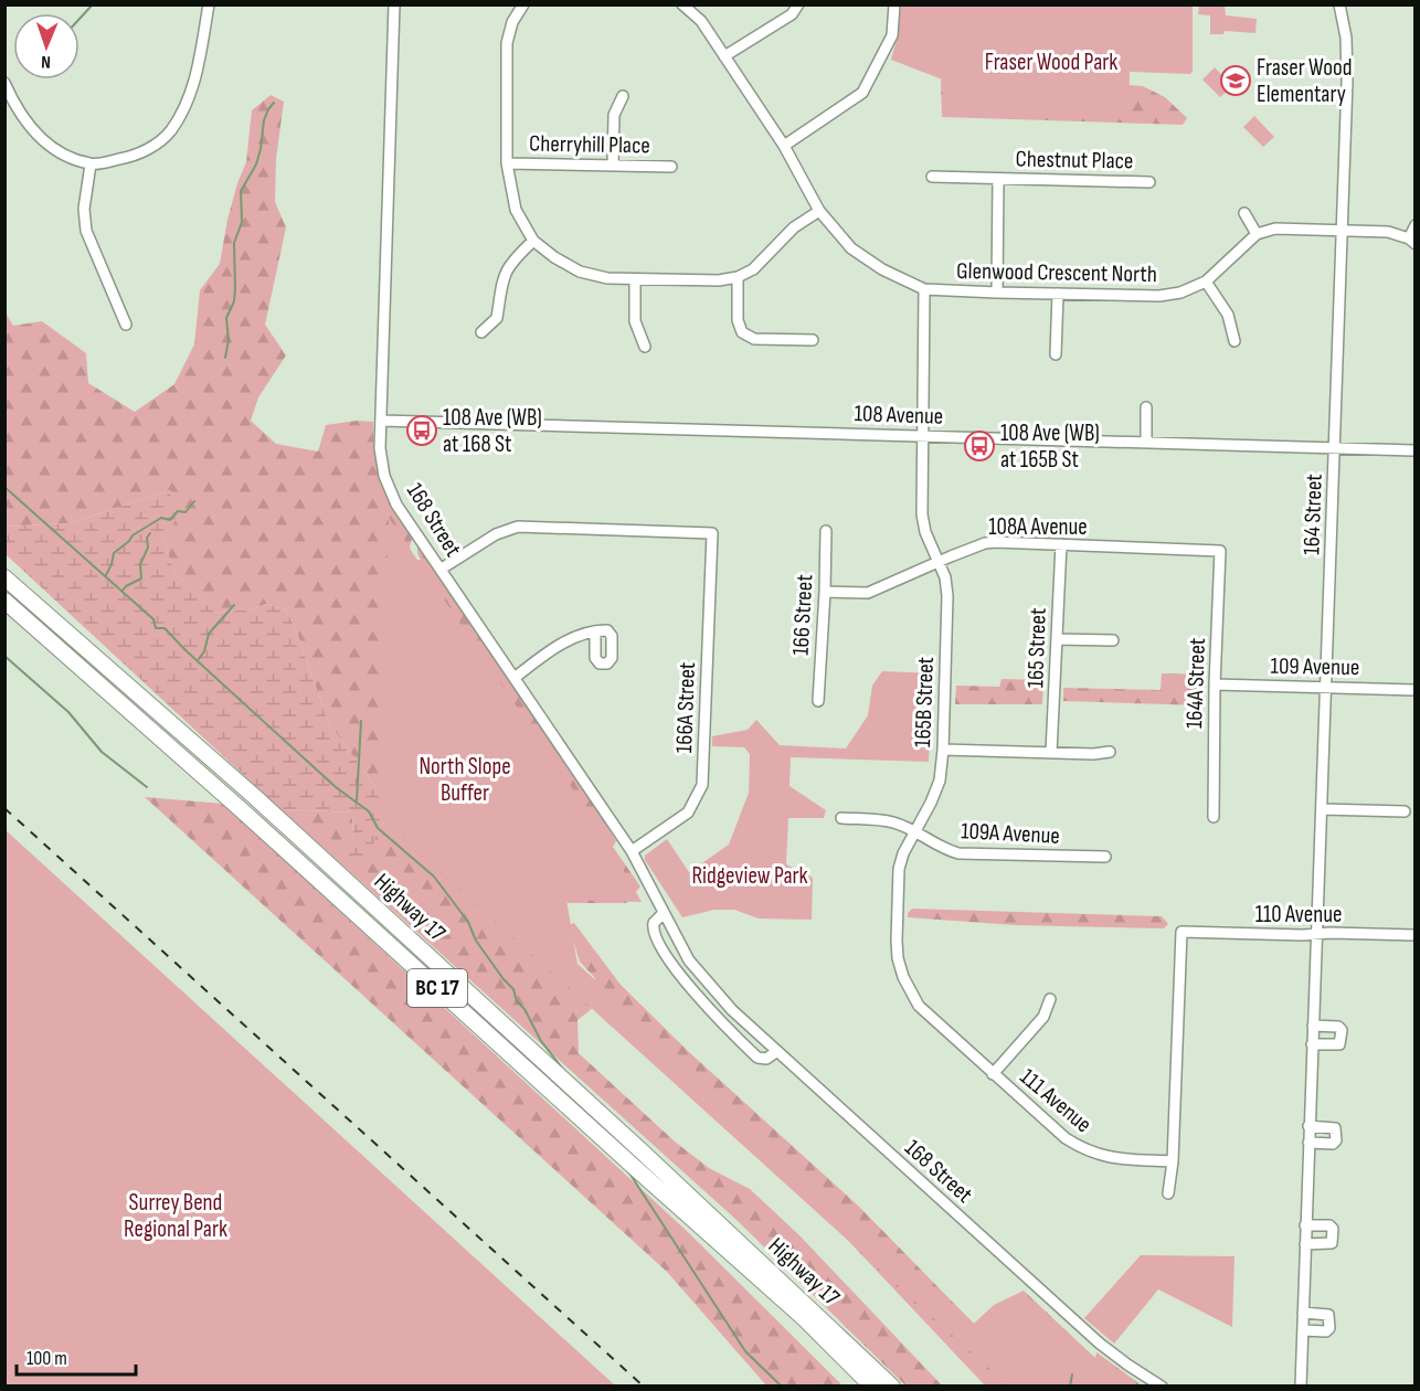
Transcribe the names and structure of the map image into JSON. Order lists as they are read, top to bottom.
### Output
{
  "streets": {
    "highway": ["Highway 17", "BC 17"],
    "street": [
      "Cherryhill Place",
      "Chestnut Place",
      "Glenwood Crescent North",
      "108 Avenue",
      "164 Street",
      "168 Street",
      "108A Avenue",
      "166 Street",
      "165 Street",
      "109 Avenue",
      "164A Street",
      "165B Street",
      "166A Street",
      "109A Avenue",
      "110 Avenue",
      "111 Avenue"
    ]
  },
  "crossings": [
    ["Chestnut Place", "Glenwood Crescent North"],
    ["Glenwood Crescent North", "165B Street"],
    ["108 Avenue", "164 Street"],
    ["108 Avenue", "168 Street"],
    ["108 Avenue", "165B Street"],
    ["164 Street", "109 Avenue"],
    ["164 Street", "110 Avenue"],
    ["168 Street", "166A Street"],
    ["108A Avenue", "166 Street"],
    ["108A Avenue", "165 Street"],
    ["108A Avenue", "164A Street"],
    ["108A Avenue", "165B Street"],
    ["109 Avenue", "164A Street"],
    ["165B Street", "109A Avenue"],
    ["165B Street", "111 Avenue"],
    ["110 Avenue", "111 Avenue"]
  ],
  "parks": [
    "Fraser Wood Park",
    "North Slope Buffer",
    "Ridgeview Park",
    "Surrey Bend Regional Park"
  ],
  "places": {
    "school or university": ["Fraser Wood Elementary"],
    "bus stop": ["108 Ave (WB) at 168 St", "108 Ave (WB) at 165B St"]
  },
  "scale_bar": "100 m",
  "north": "bottom"
}
